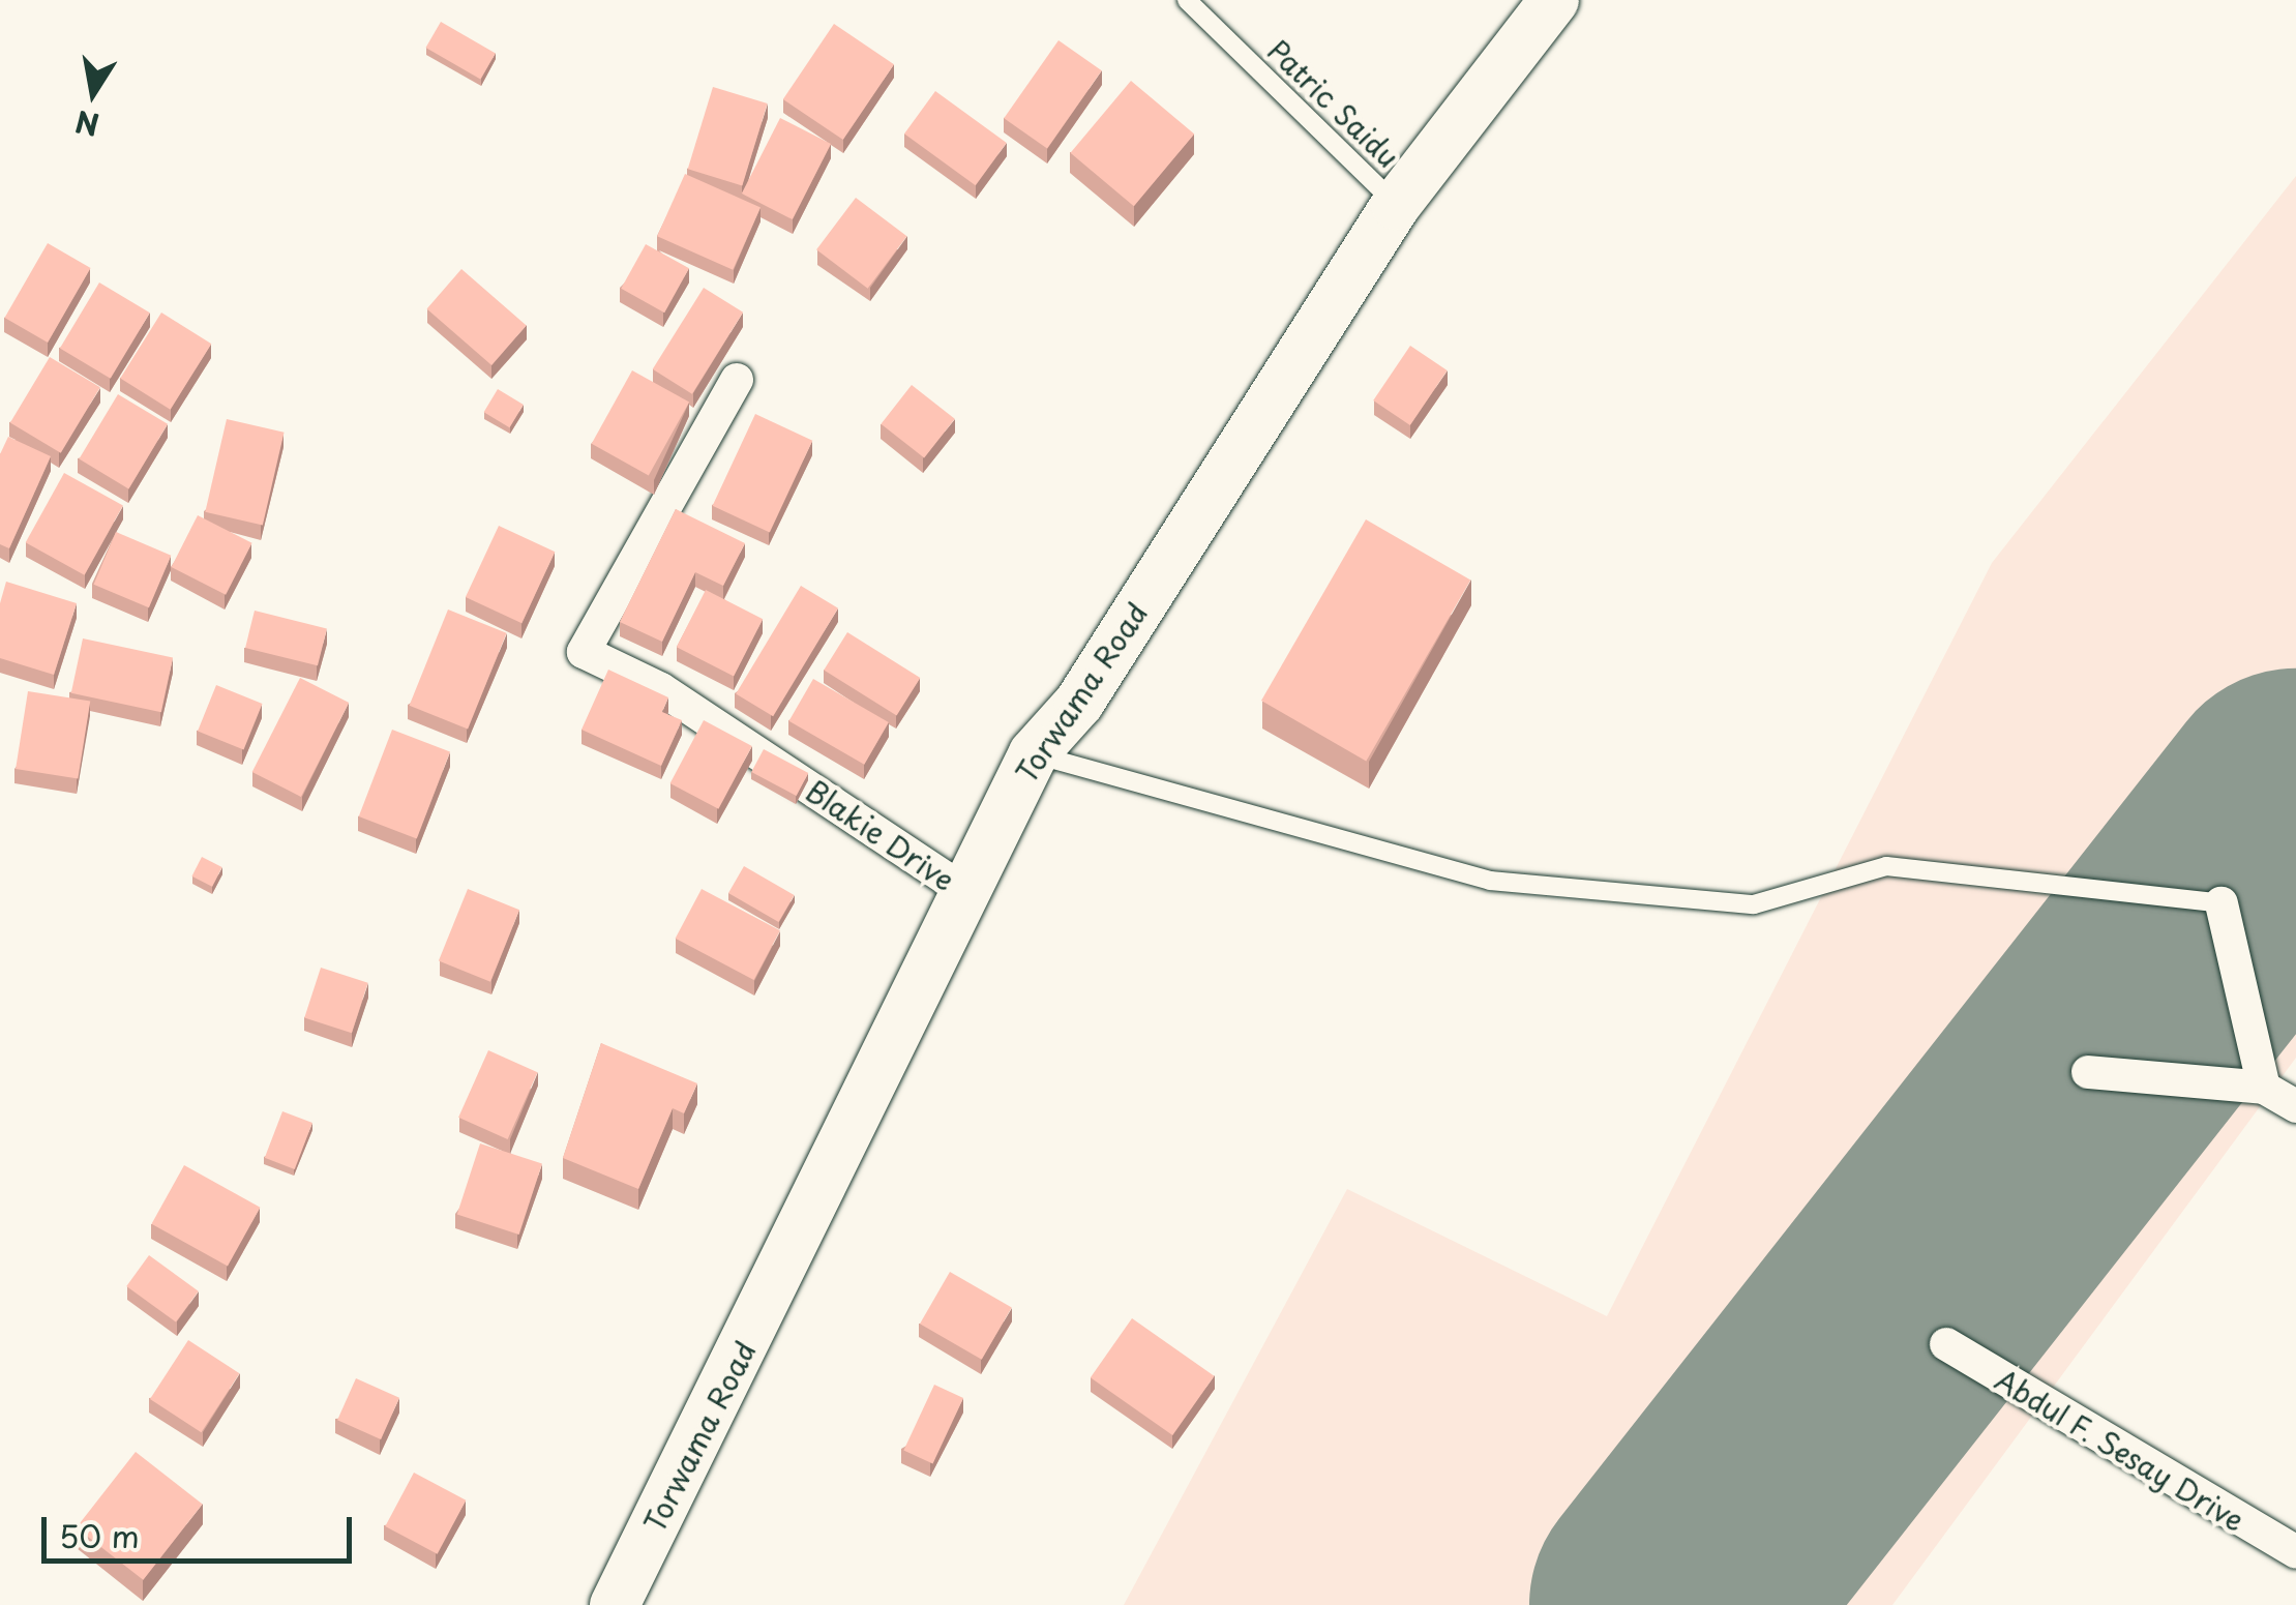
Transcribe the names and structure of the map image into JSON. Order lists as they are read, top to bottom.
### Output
{
  "streets": {
    "main road": ["Torwama Road"],
    "street": ["Blakie Drive", "Abdul F. Sesay Drive"],
    "lane": ["Patric Saidu"]
  },
  "crossings": [
    ["Patric Saidu", "Torwama Road"],
    ["Torwama Road", "Blakie Drive"]
  ],
  "scale_bar": "50 m",
  "north": "bottom"
}
